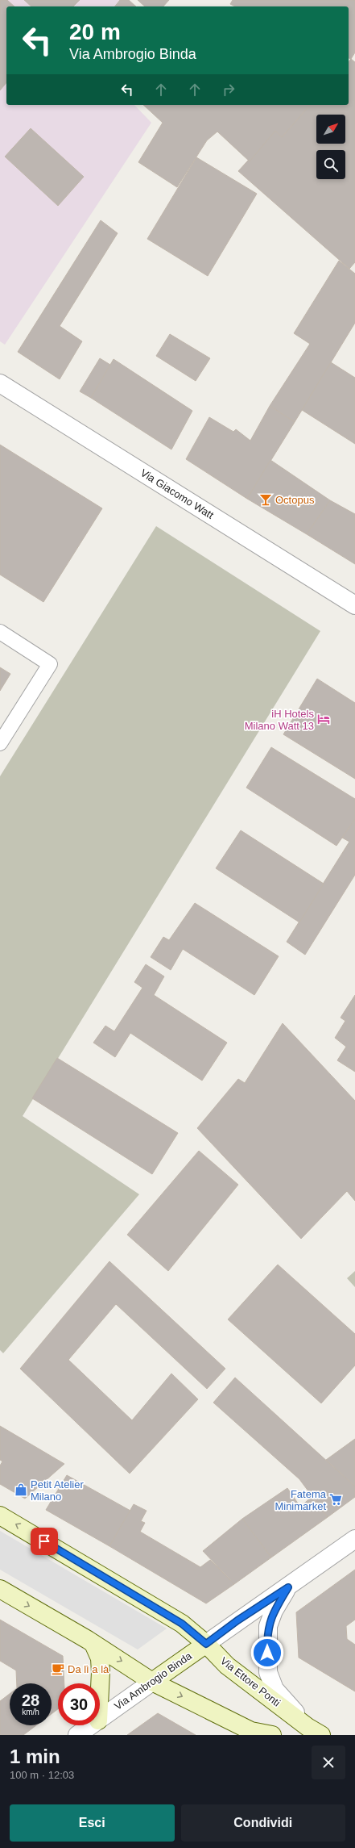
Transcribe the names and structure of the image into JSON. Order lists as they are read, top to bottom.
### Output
{
  "streets": {
    "street": ["Via Giacomo Watt", "Via Ambrogio Binda", "Via Ettore Ponti"]
  },
  "crossings": [
    ["Via Ambrogio Binda", "Via Ettore Ponti"]
  ],
  "places": {
    "bar": ["Octopus"],
    "hotel": ["iH Hotels Milano Watt 13"],
    "shop": ["Petit Atelier Milano"],
    "supermarket": ["Fatema Minimarket"],
    "cafe": ["Da lì a là"]
  },
  "north": "top right",
  "page": {
    "turn": ["20 m", "Via Ambrogio Binda"],
    "speed": "28 km/h",
    "limit": "30",
    "heading": ["1 min", "100 m · 12:03"],
    "buttons": ["Esci", "Condividi"]
  }
}
